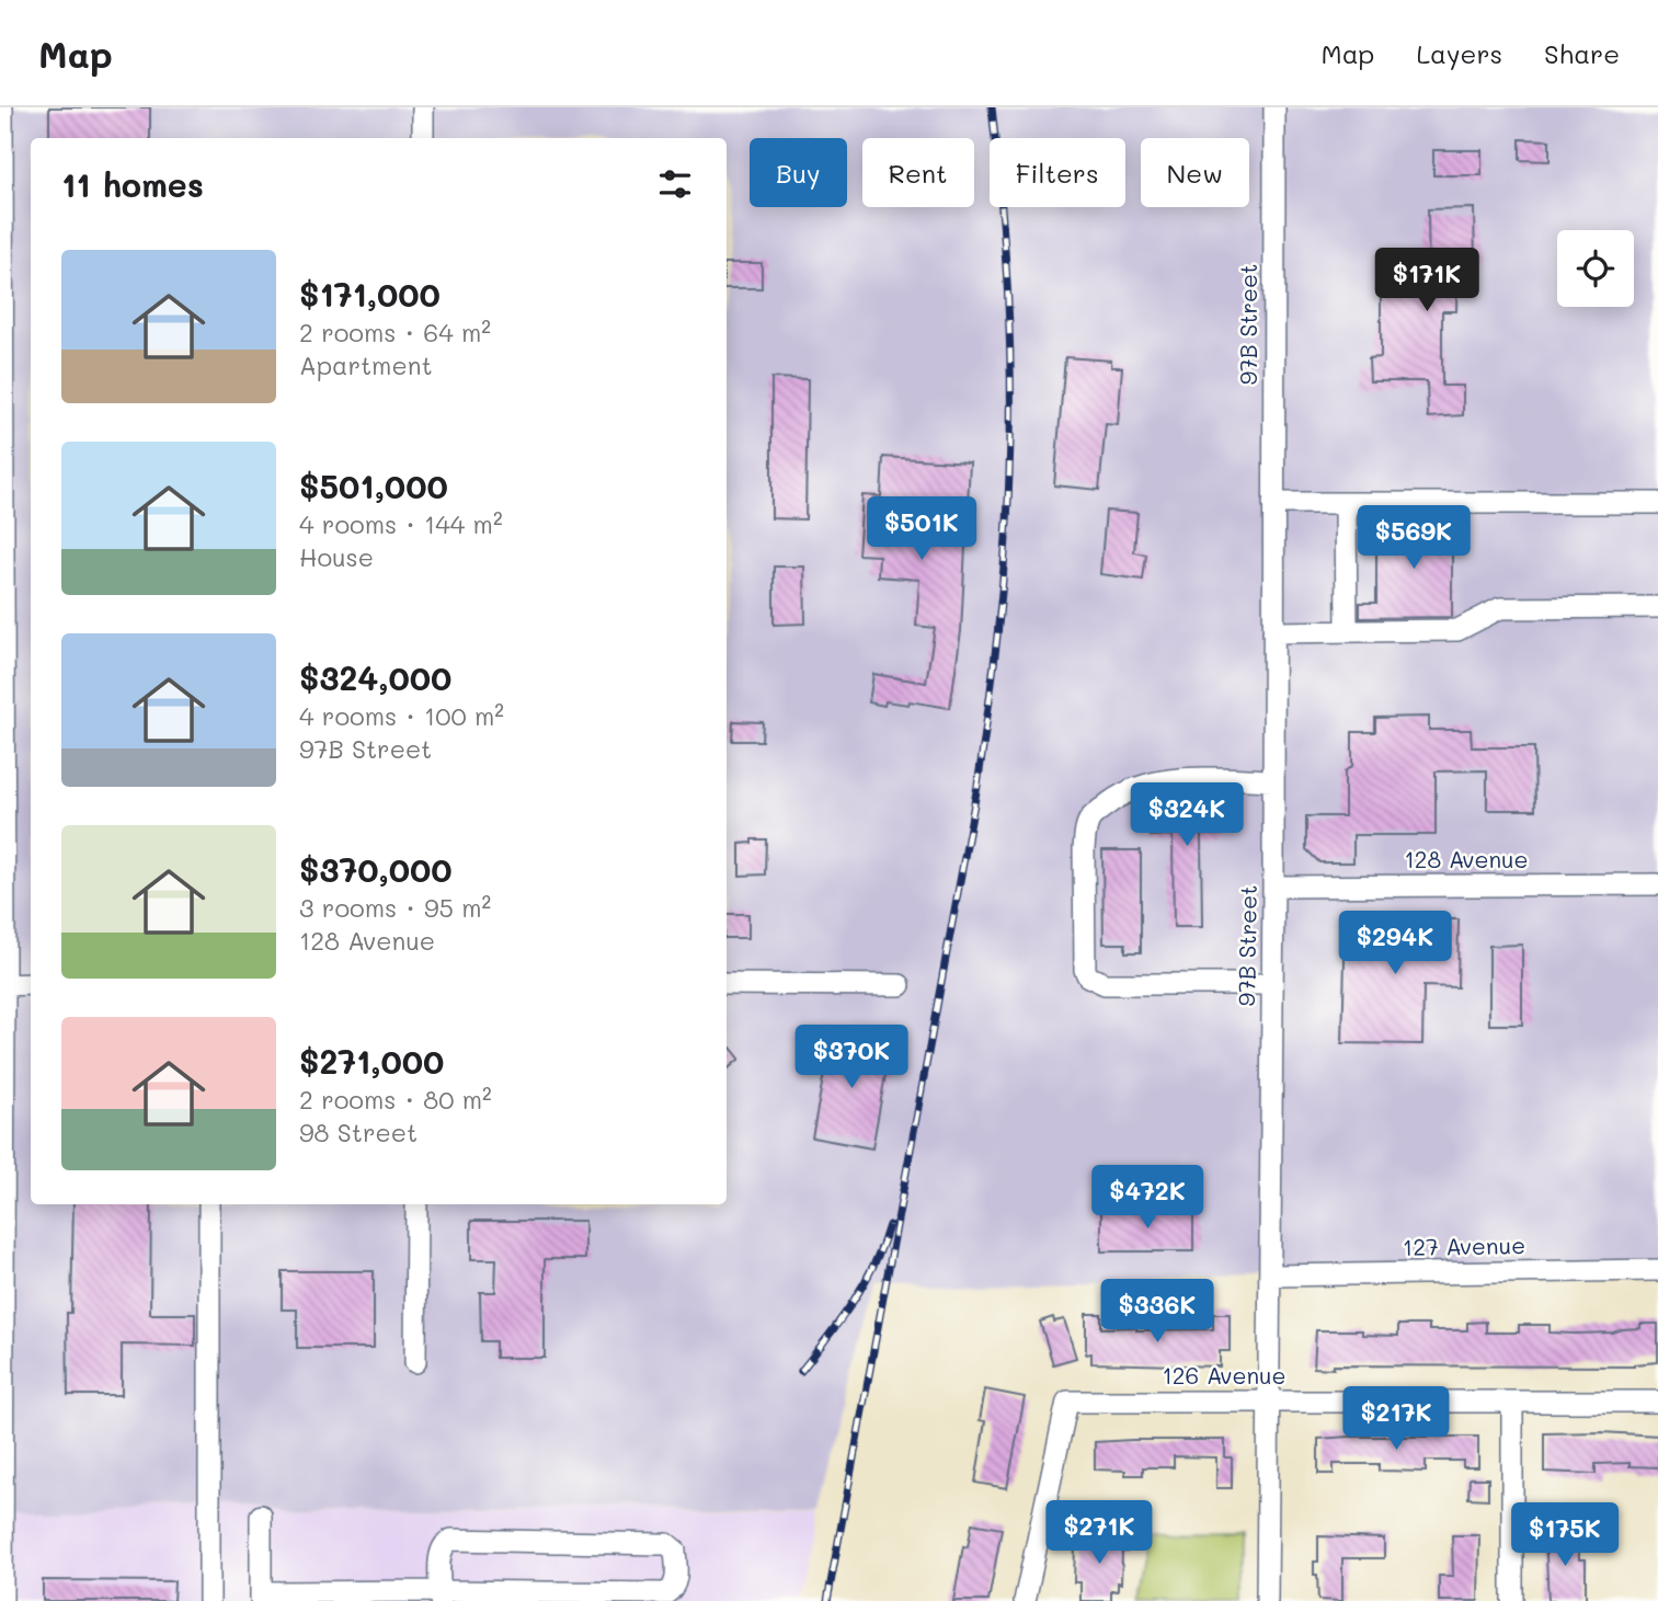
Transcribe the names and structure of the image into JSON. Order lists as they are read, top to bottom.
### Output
{
  "streets": {
    "street": [
      "97B Street",
      "128 Avenue",
      "127 Avenue",
      "126 Avenue"
    ]
  },
  "crossings": [
    ["97B Street", "128 Avenue"],
    ["97B Street", "127 Avenue"],
    ["97B Street", "126 Avenue"]
  ],
  "page": {
    "header": "Map",
    "nav": ["Map", "Layers", "Share"],
    "chip": [
      "Buy",
      "Rent",
      "Filters",
      "New"
    ],
    "heading": "11 homes",
    "list": [
      {
        "name": "$171,000",
        "note": "2 rooms · 64 m² · Apartment"
      },
      {
        "name": "$501,000",
        "note": "4 rooms · 144 m² · House"
      },
      {
        "name": "$324,000",
        "note": "4 rooms · 100 m² · 97B Street"
      },
      {
        "name": "$370,000",
        "note": "3 rooms · 95 m² · 128 Avenue"
      },
      {
        "name": "$271,000",
        "note": "2 rooms · 80 m² · 98 Street"
      }
    ],
    "price": [
      "$171K",
      "$501K",
      "$569K",
      "$324K",
      "$294K",
      "$370K",
      "$472K",
      "$336K",
      "$217K",
      "$271K",
      "$175K"
    ]
  }
}
